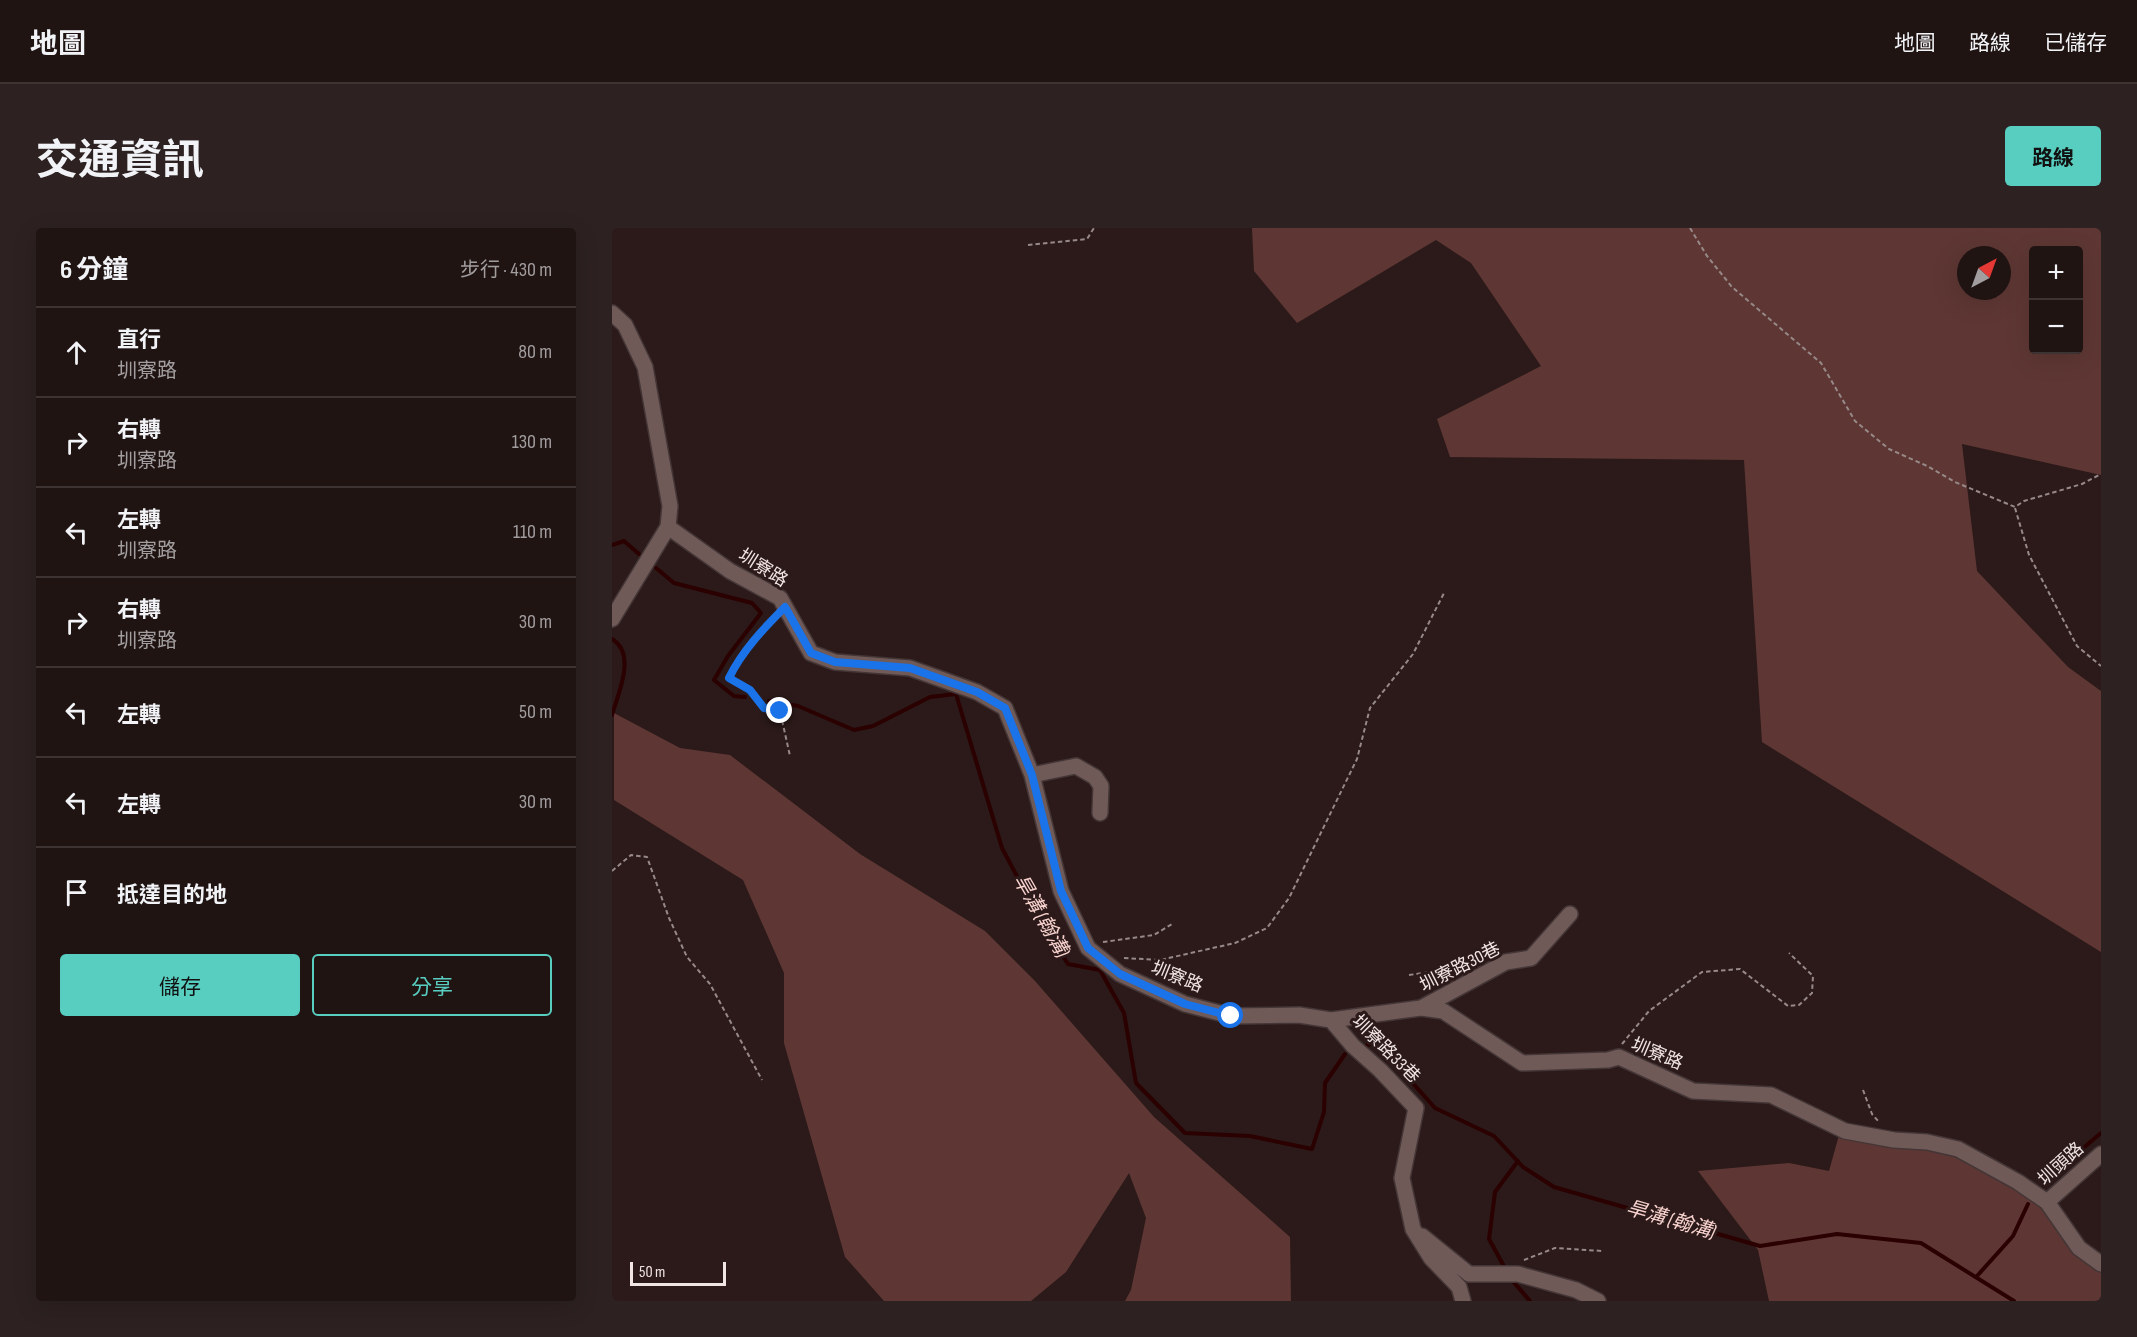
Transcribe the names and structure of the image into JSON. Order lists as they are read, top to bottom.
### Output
{
  "streets": {
    "street": [
      "圳寮路",
      "圳寮路30巷",
      "圳寮路33巷",
      "圳頭路"
    ]
  },
  "crossings": [
    ["圳寮路", "圳寮路30巷"],
    ["圳寮路", "圳寮路33巷"],
    ["圳寮路", "圳頭路"]
  ],
  "water": ["旱溝 (翰溝)"],
  "scale_bar": "50 m",
  "north": "top right",
  "page": {
    "header": "地圖",
    "nav": ["地圖", "路線", "已儲存"],
    "title": "交通資訊",
    "buttons": [
      "路線",
      ["儲存", "分享"]
    ],
    "heading": ["6 分鐘", "步行 · 430 m"],
    "map_buttons": ["+", "−"],
    "list": [
      ["直行", "圳寮路", "80 m"],
      ["右轉", "圳寮路", "130 m"],
      ["左轉", "圳寮路", "110 m"],
      ["右轉", "圳寮路", "30 m"],
      ["左轉", "50 m"],
      ["左轉", "30 m"],
      "抵達目的地"
    ],
    "scale": "50 m"
  }
}
